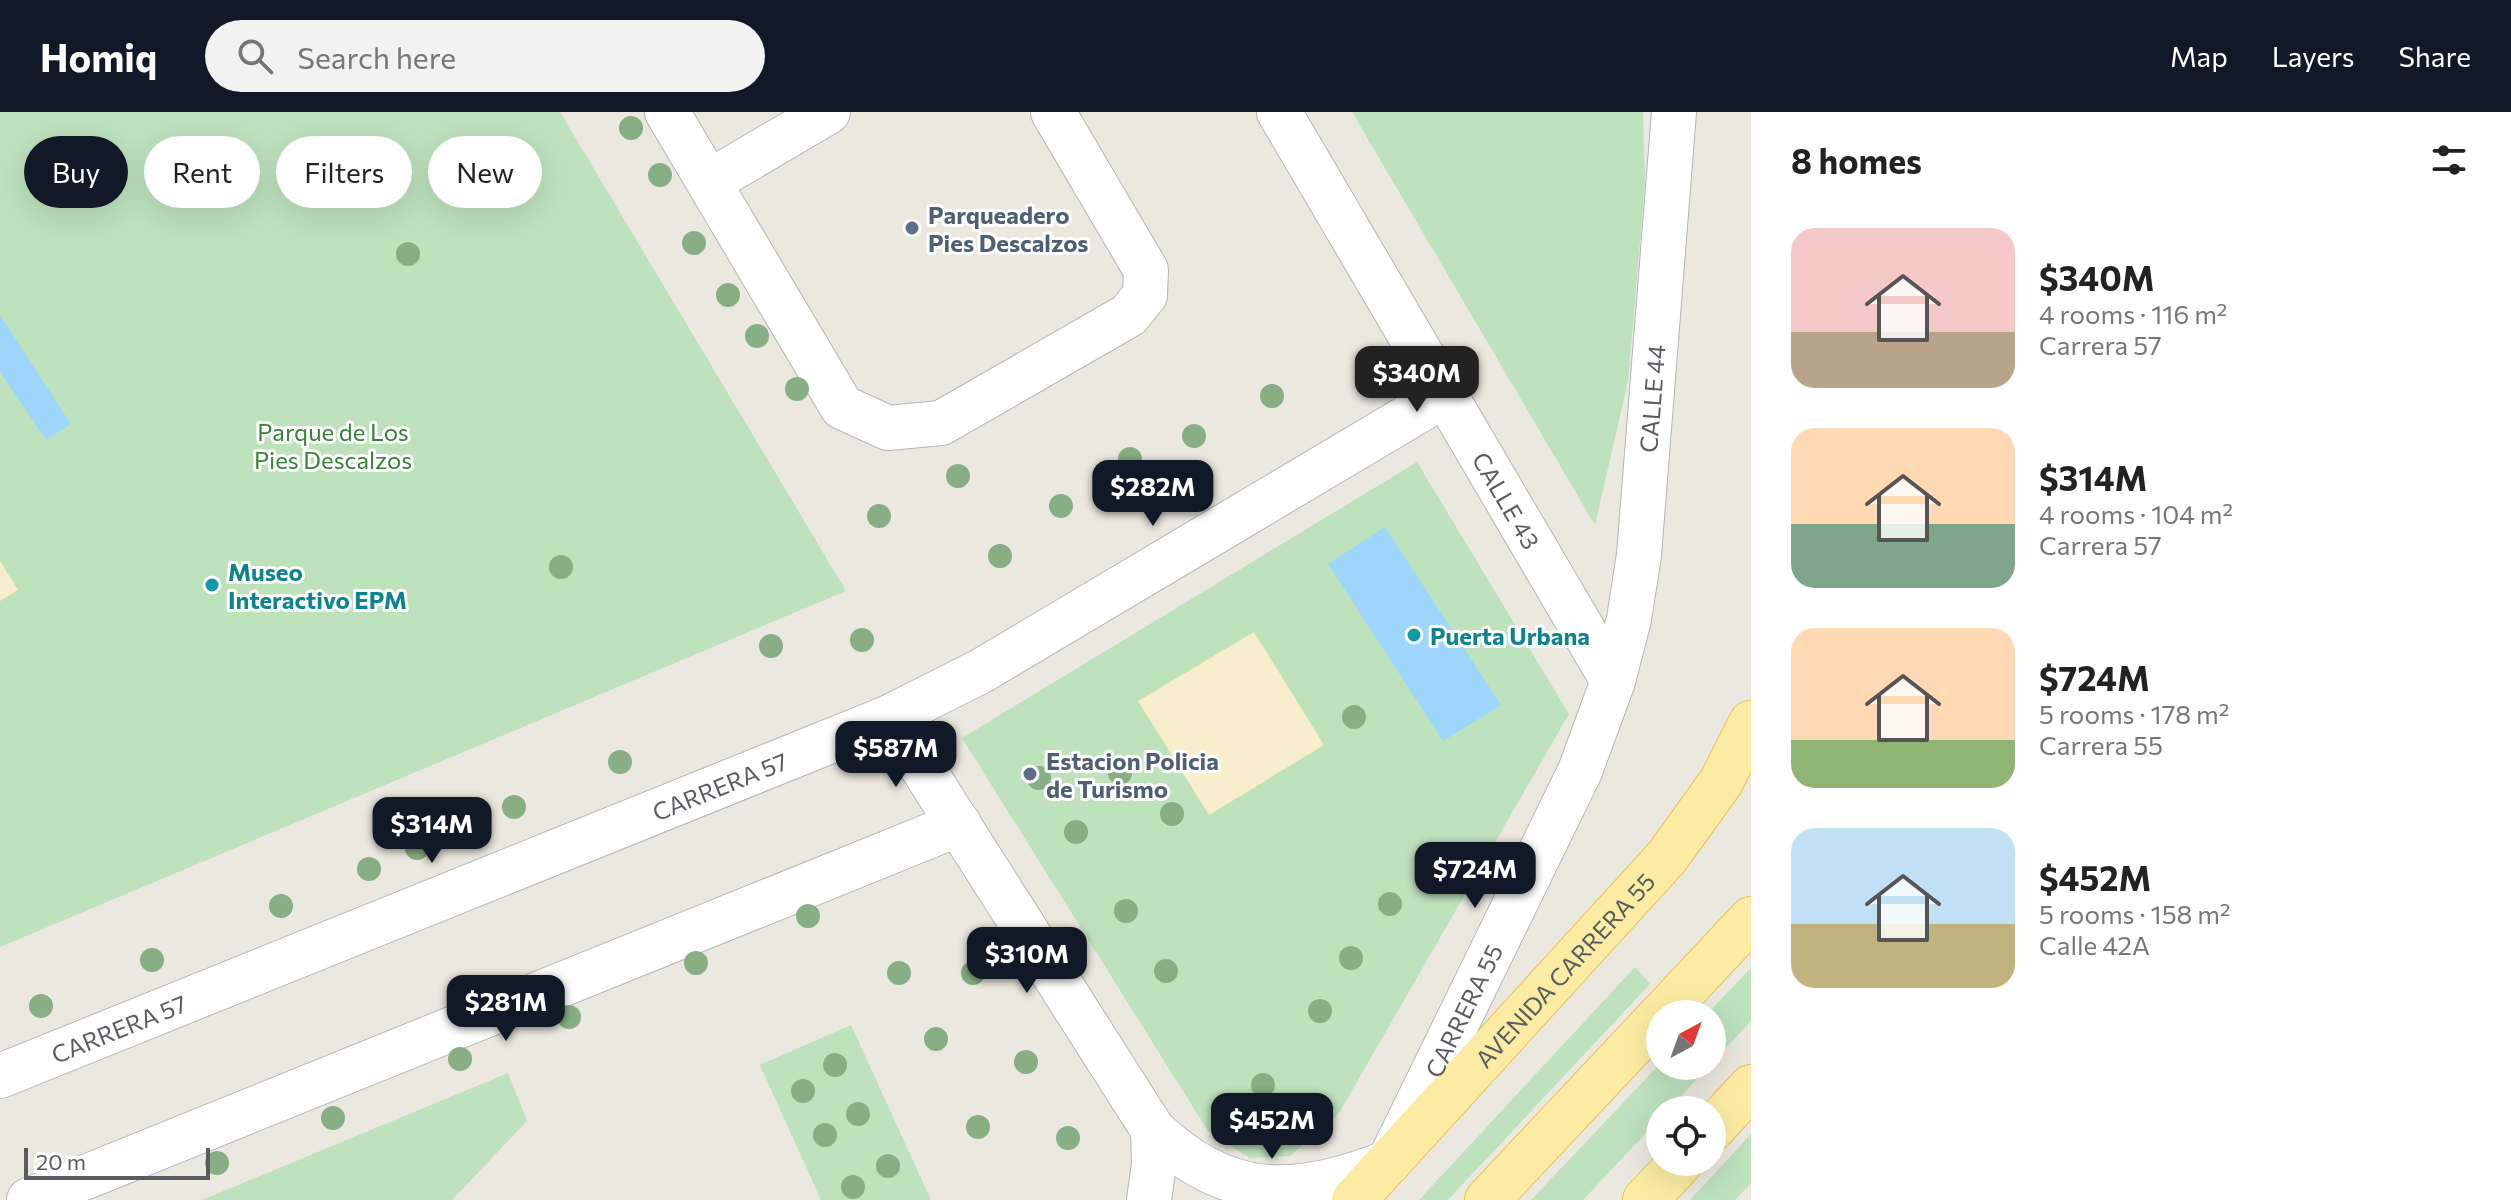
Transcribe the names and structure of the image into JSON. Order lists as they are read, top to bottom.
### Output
{
  "streets": {
    "main road": ["AVENIDA CARRERA 55"],
    "street": [
      "CALLE 44",
      "CALLE 43",
      "CARRERA 57",
      "CARRERA 55"
    ]
  },
  "crossings": [
    ["CALLE 44", "CALLE 43"],
    ["CALLE 44", "CARRERA 55"],
    ["CALLE 43", "CARRERA 57"],
    ["CALLE 43", "CARRERA 55"],
    ["AVENIDA CARRERA 55", "CARRERA 55"]
  ],
  "parks": ["Parque de Los Pies Descalzos"],
  "places": [
    "Parqueadero Pies Descalzos",
    "Museo Interactivo EPM",
    "Puerta Urbana",
    "Estacion Policia de Turismo"
  ],
  "scale_bar": "20 m",
  "north": "top right",
  "page": {
    "header": "Homiq",
    "search": "Search here",
    "nav": ["Map", "Layers", "Share"],
    "heading": "8 homes",
    "chip": [
      "Buy",
      "Rent",
      "Filters",
      "New"
    ],
    "list": [
      {
        "name": "$340M",
        "note": "4 rooms · 116 m² · Carrera 57"
      },
      {
        "name": "$314M",
        "note": "4 rooms · 104 m² · Carrera 57"
      },
      {
        "name": "$724M",
        "note": "5 rooms · 178 m² · Carrera 55"
      },
      {
        "name": "$452M",
        "note": "5 rooms · 158 m² · Calle 42A"
      }
    ],
    "price": [
      "$340M",
      "$282M",
      "$587M",
      "$314M",
      "$724M",
      "$310M",
      "$281M",
      "$452M"
    ],
    "scale": "20 m"
  }
}
